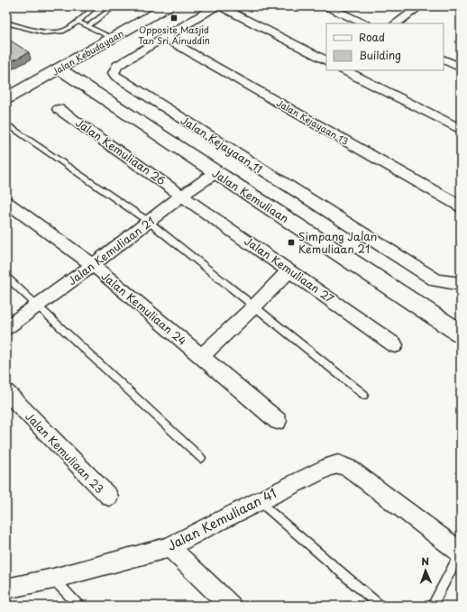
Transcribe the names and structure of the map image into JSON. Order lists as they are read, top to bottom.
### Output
{
  "streets": {
    "street": [
      "Jalan Kebudayaan",
      "Jalan Kejayaan 13",
      "Jalan Kejayaan 11",
      "Jalan Kemuliaan 26",
      "Jalan Kemuliaan",
      "Jalan Kemuliaan 21",
      "Jalan Kemuliaan 27",
      "Jalan Kemuliaan 24",
      "Jalan Kemuliaan 23",
      "Jalan Kemuliaan 41"
    ]
  },
  "crossings": [
    ["Jalan Kebudayaan", "Jalan Kemuliaan"],
    ["Jalan Kejayaan 13", "Jalan Kejayaan 11"],
    ["Jalan Kemuliaan 26", "Jalan Kemuliaan 21"],
    ["Jalan Kemuliaan 26", "Jalan Kemuliaan 27"],
    ["Jalan Kemuliaan", "Jalan Kemuliaan 21"],
    ["Jalan Kemuliaan 21", "Jalan Kemuliaan 27"],
    ["Jalan Kemuliaan 21", "Jalan Kemuliaan 24"]
  ],
  "places": {
    "transit": ["Opposite Masjid Tan Sri Ainuddin", "Simpang Jalan Kemuliaan 21"]
  },
  "legend": ["Road", "Building"],
  "north": "top"
}
